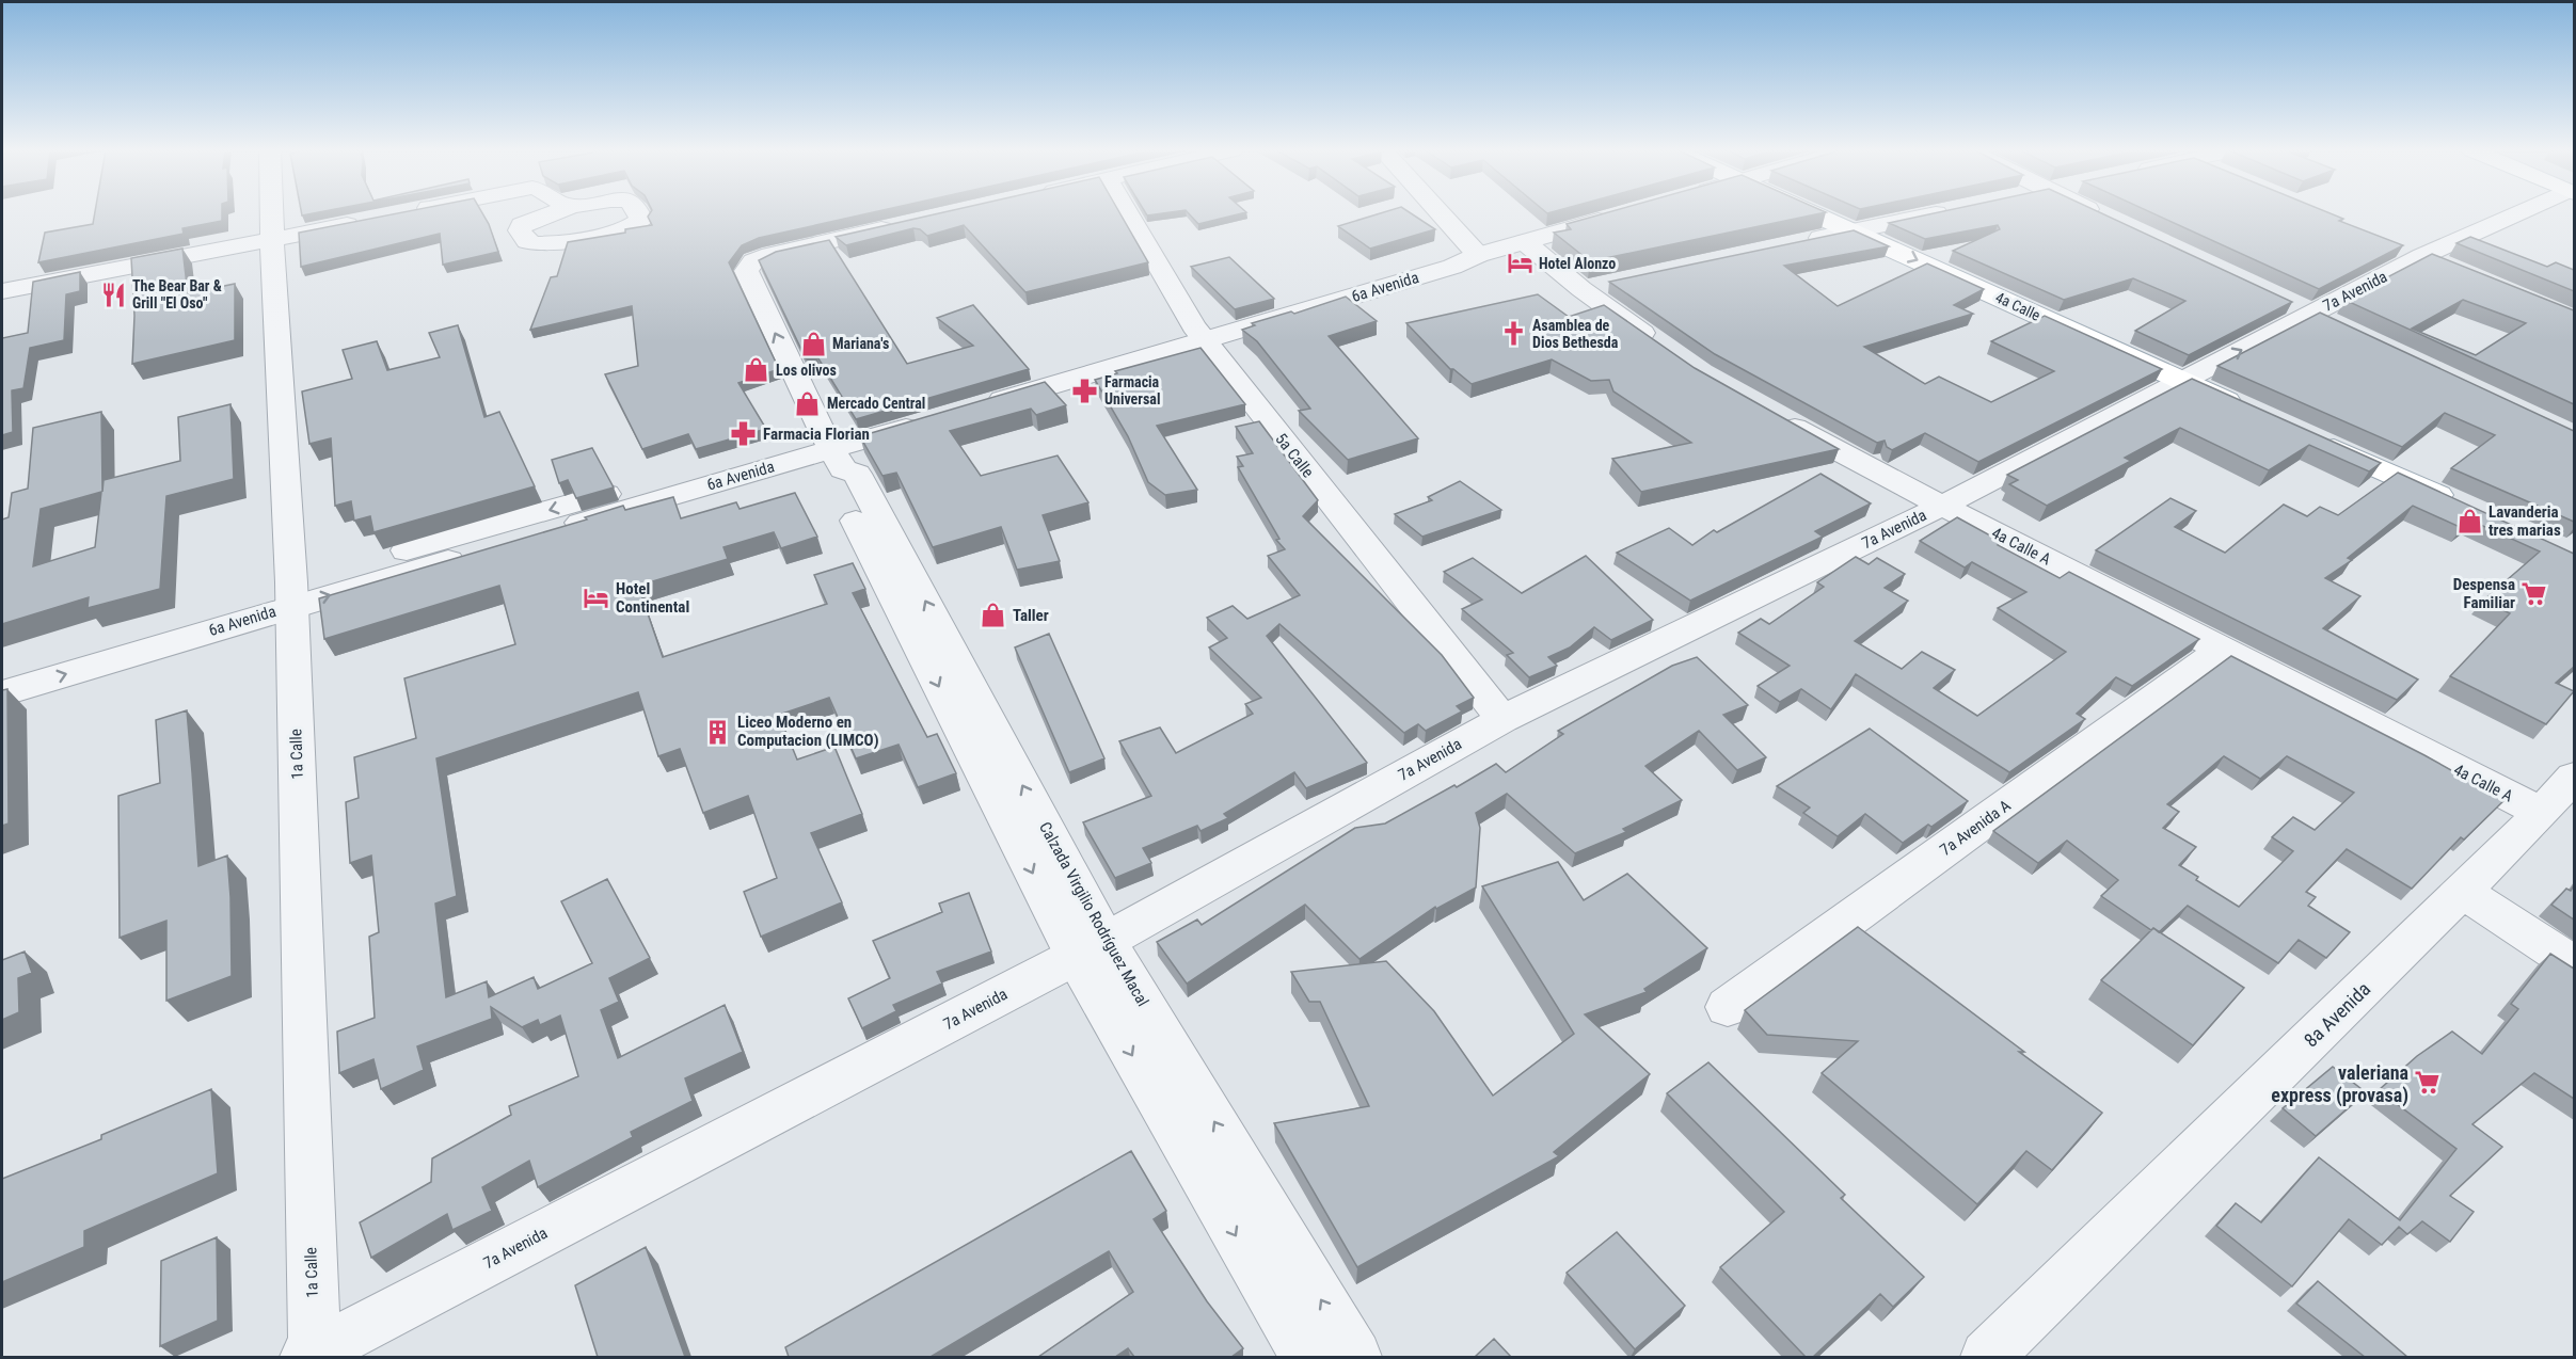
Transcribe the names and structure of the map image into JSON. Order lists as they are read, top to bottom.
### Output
{
  "streets": {
    "main road": ["4a Calle"],
    "street": [
      "6a Avenida",
      "7a Avenida",
      "5a Calle",
      "4a Calle A",
      "1a Calle",
      "7a Avenida A",
      "Calzada Virgilio Rodríguez Macal",
      "8a Avenida"
    ]
  },
  "crossings": [
    ["6a Avenida", "5a Calle"],
    ["6a Avenida", "1a Calle"],
    ["6a Avenida", "Calzada Virgilio Rodríguez Macal"],
    ["7a Avenida", "4a Calle"],
    ["7a Avenida", "5a Calle"],
    ["7a Avenida", "4a Calle A"],
    ["7a Avenida", "1a Calle"],
    ["7a Avenida", "Calzada Virgilio Rodríguez Macal"],
    ["4a Calle A", "7a Avenida A"],
    ["4a Calle A", "8a Avenida"]
  ],
  "one_way": ["4a Calle"],
  "places": {
    "hotel": ["Hotel Alonzo", "Hotel Continental"],
    "restaurant": ["The Bear Bar & Grill \"El Oso\""],
    "church": ["Asamblea de Dios Bethesda"],
    "shop": [
      "Mariana's",
      "Los olivos",
      "Mercado Central",
      "Lavanderia tres marias",
      "Taller"
    ],
    "pharmacy": ["Farmacia Universal", "Farmacia Florian"],
    "supermarket": ["Despensa Familiar", "valeriana express (provasa)"],
    "building": ["Liceo Moderno en Computacion (LIMCO)"]
  }
}
